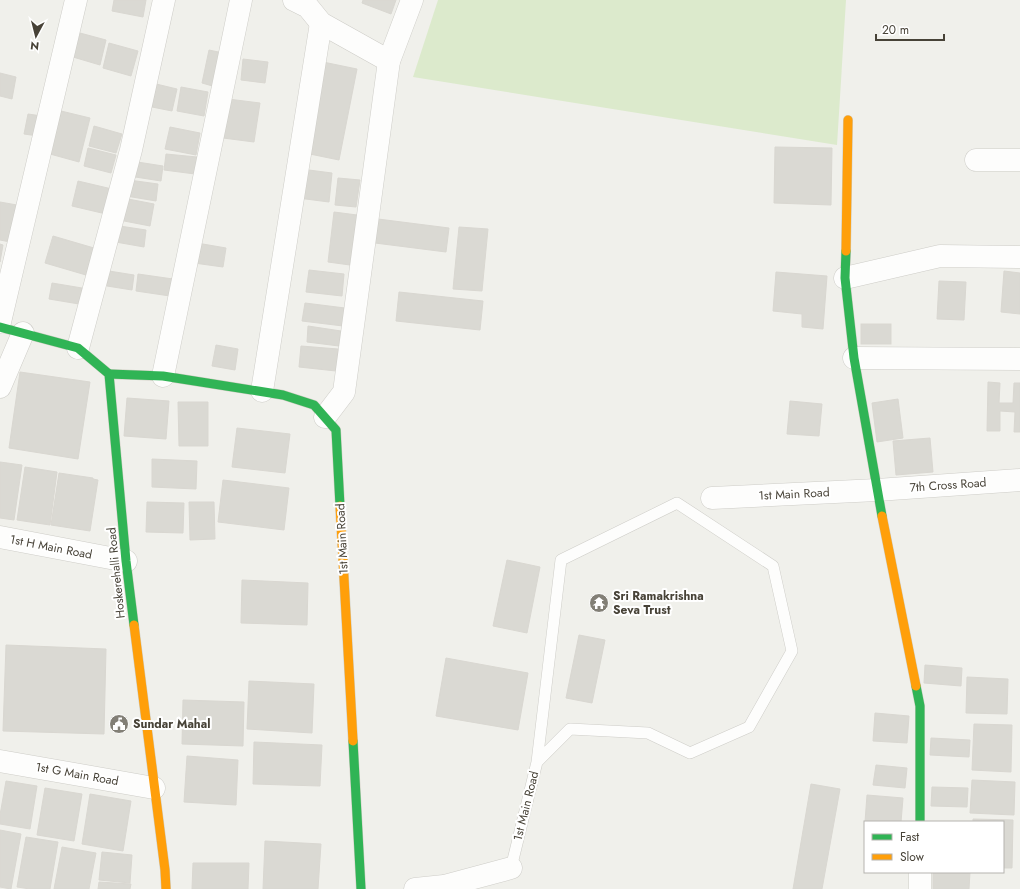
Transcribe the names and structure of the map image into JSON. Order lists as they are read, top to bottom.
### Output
{
  "streets": {
    "street": [
      "7th Cross Road",
      "1st Main Road",
      "1st H Main Road",
      "Hoskerehalli Road",
      "1st G Main Road"
    ]
  },
  "crossings": [
    ["7th Cross Road", "1st Main Road"],
    ["1st Main Road", "Hoskerehalli Road"],
    ["1st H Main Road", "Hoskerehalli Road"],
    ["Hoskerehalli Road", "1st G Main Road"]
  ],
  "places": {
    "temple": ["Sri Ramakrishna Seva Trust"],
    "public building": ["Sundar Mahal"]
  },
  "legend": ["Fast", "Slow"],
  "scale_bar": "20 m",
  "north": "bottom"
}
